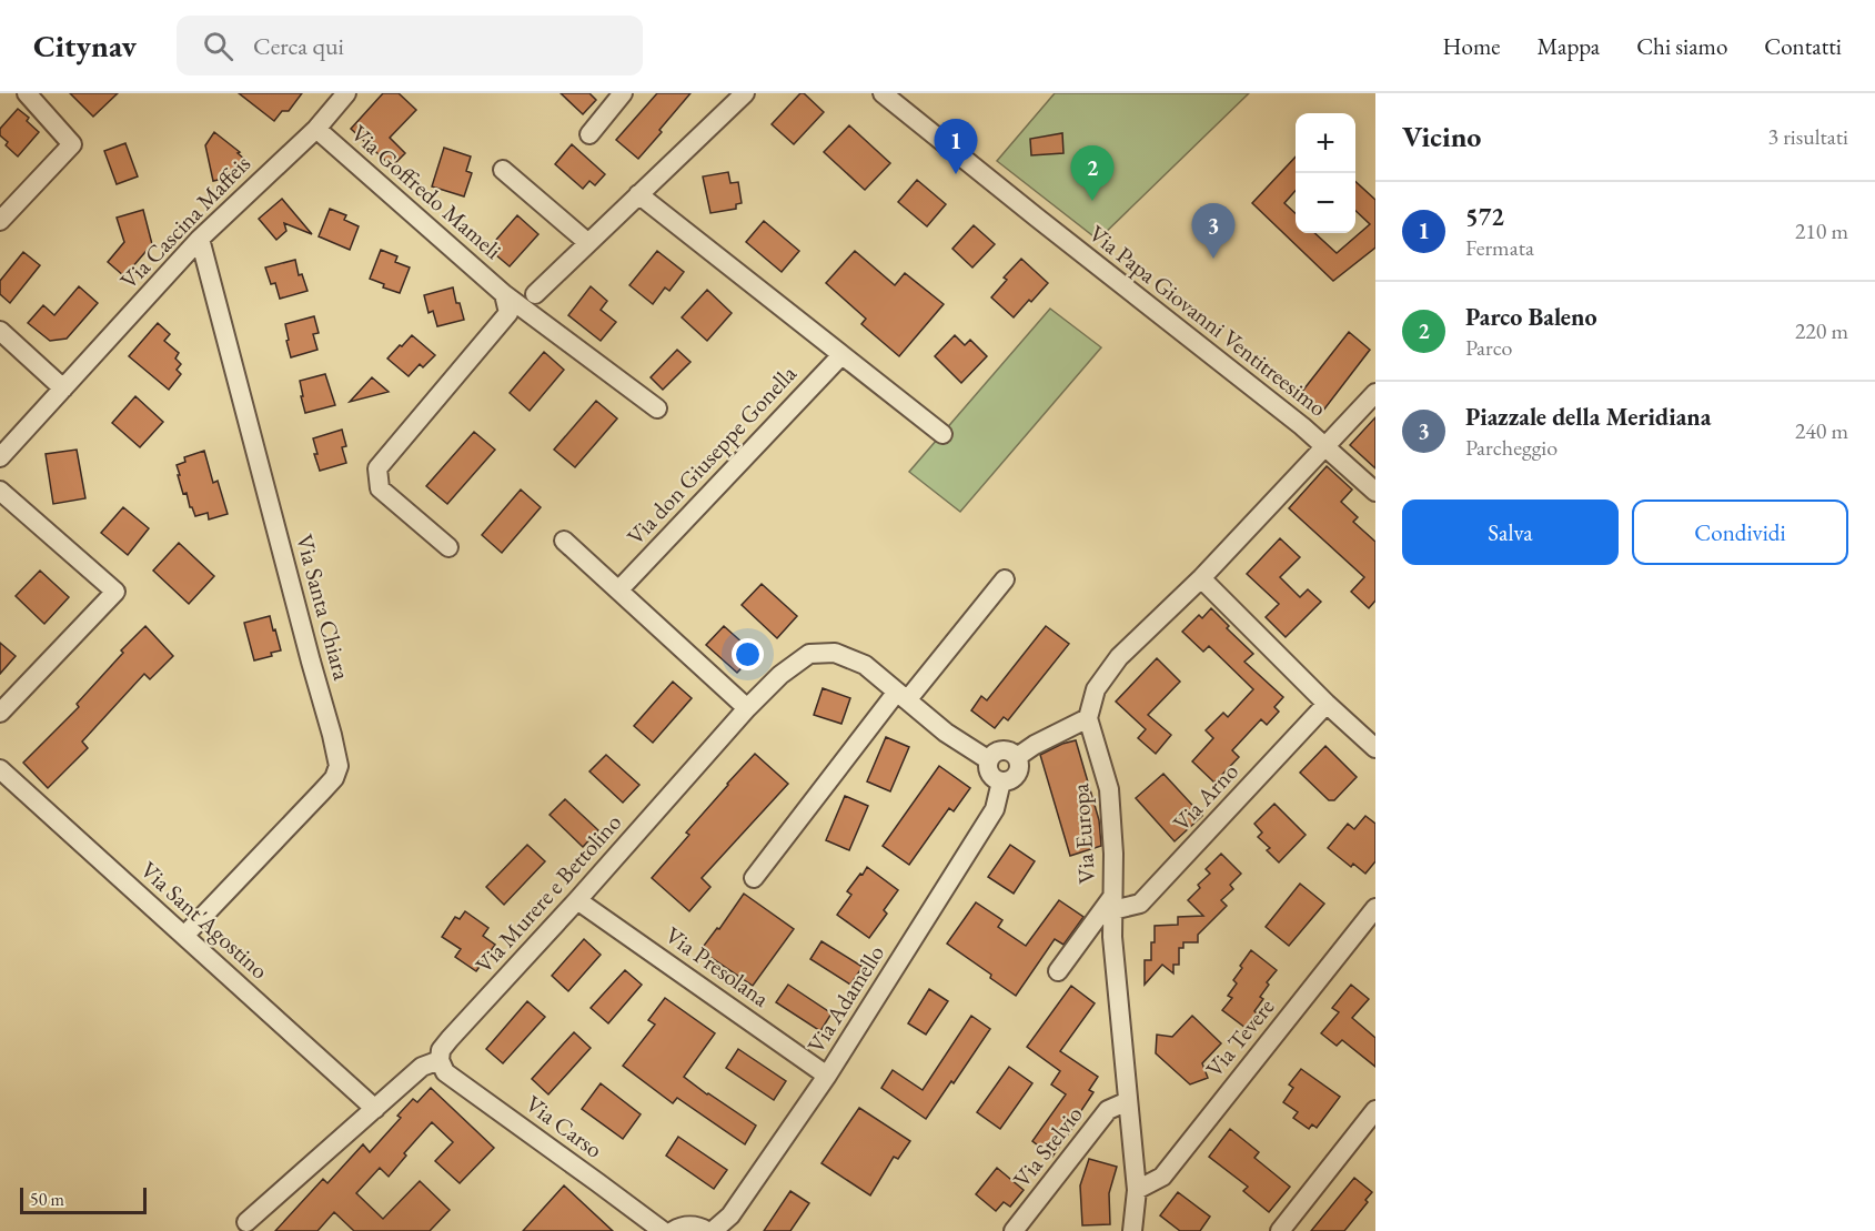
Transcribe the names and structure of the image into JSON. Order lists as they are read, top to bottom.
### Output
{
  "streets": {
    "street": [
      "Via Goffredo Mameli",
      "Via Cascina Maffeis",
      "Via Papa Giovanni Ventitreesimo",
      "Via don Giuseppe Gonella",
      "Via Santa Chiara",
      "Via Arno",
      "Via Europa",
      "Via Murere e Bettolino",
      "Via Sant'Agostino",
      "Via Presolana",
      "Via Adamello",
      "Via Tevere",
      "Via Carso",
      "Via Stelvio"
    ]
  },
  "crossings": [
    ["Via Goffredo Mameli", "Via Cascina Maffeis"],
    ["Via Cascina Maffeis", "Via Santa Chiara"],
    ["Via Santa Chiara", "Via Sant'Agostino"],
    ["Via Arno", "Via Europa"],
    ["Via Europa", "Via Tevere"],
    ["Via Europa", "Via Stelvio"],
    ["Via Murere e Bettolino", "Via Sant'Agostino"],
    ["Via Murere e Bettolino", "Via Presolana"],
    ["Via Murere e Bettolino", "Via Adamello"],
    ["Via Murere e Bettolino", "Via Carso"],
    ["Via Presolana", "Via Adamello"]
  ],
  "scale_bar": "50 m",
  "page": {
    "header": "Citynav",
    "search": "Cerca qui",
    "nav": [
      "Home",
      "Mappa",
      "Chi siamo",
      "Contatti"
    ],
    "heading": ["Vicino", "3 risultati"],
    "map_buttons": ["+", "−"],
    "pins": ["1", "2", "3"],
    "list": [
      {
        "mark": "1",
        "name": "572",
        "note": "Fermata",
        "value": "210 m"
      },
      {
        "mark": "2",
        "name": "Parco Baleno",
        "note": "Parco",
        "value": "220 m"
      },
      {
        "mark": "3",
        "name": "Piazzale della Meridiana",
        "note": "Parcheggio",
        "value": "240 m"
      }
    ],
    "buttons": ["Salva", "Condividi"],
    "scale": "50 m"
  }
}
